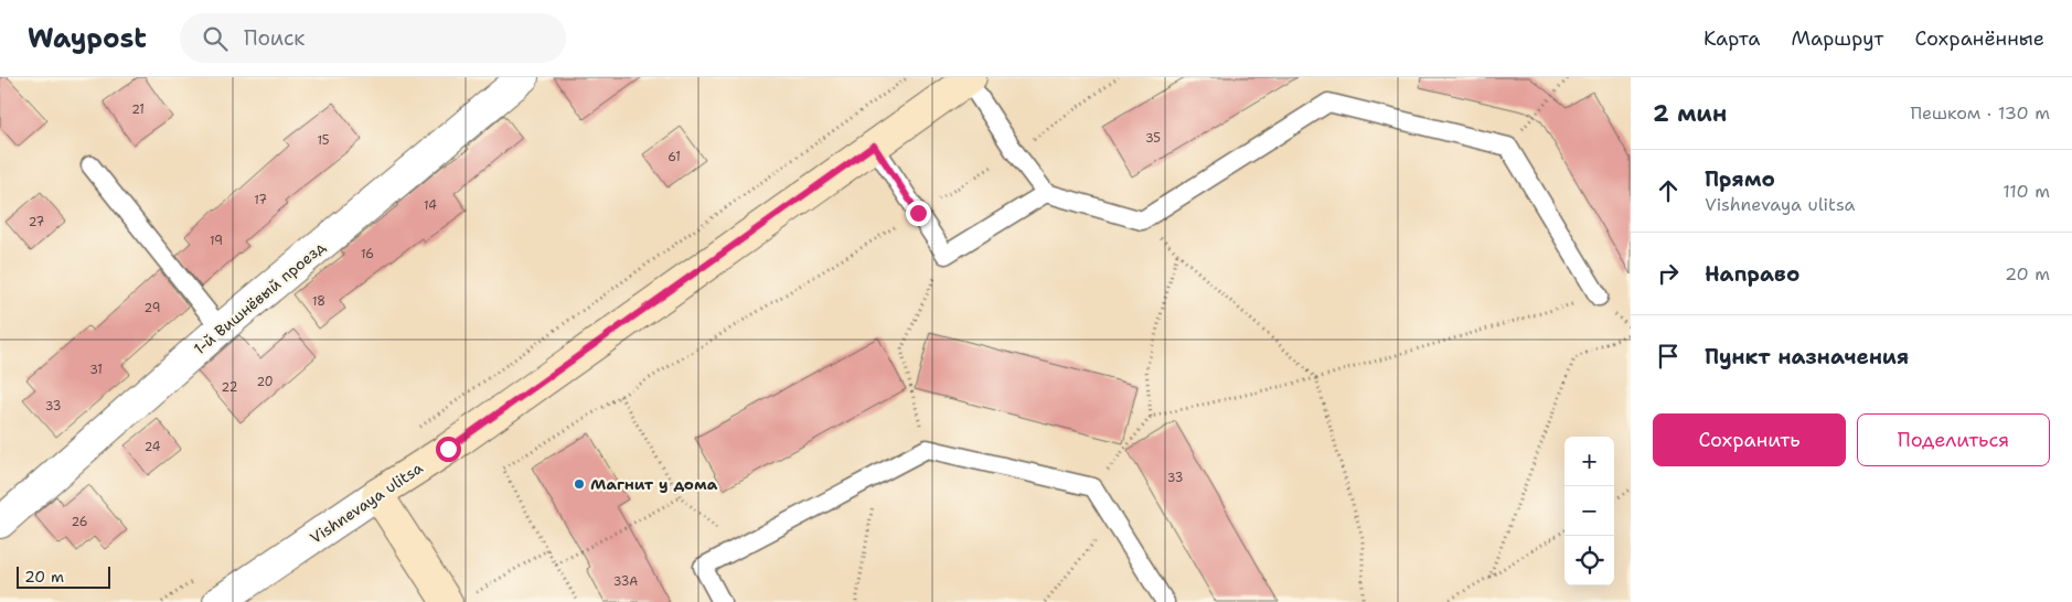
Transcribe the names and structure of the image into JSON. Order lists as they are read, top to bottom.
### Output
{
  "streets": {
    "main road": ["Vishnevaya ulitsa"],
    "street": ["1-й Вишнёвый проезд"]
  },
  "places": ["Магнит у дома"],
  "house_numbers": [
    "21",
    "35",
    "15",
    "61",
    "17",
    "14",
    "27",
    "19",
    "16",
    "18",
    "29",
    "31",
    "20",
    "22",
    "33",
    "24",
    "33",
    "26",
    "33А"
  ],
  "scale_bar": "20 m",
  "page": {
    "header": "Waypost",
    "search": "Поиск",
    "nav": ["Карта", "Маршрут", "Сохранённые"],
    "heading": ["2 мин", "Пешком · 130 m"],
    "list": [
      ["Прямо", "Vishnevaya ulitsa", "110 m"],
      ["Направо", "20 m"],
      "Пункт назначения"
    ],
    "buttons": ["Сохранить", "Поделиться"],
    "map_buttons": ["+", "−"],
    "scale": "20 m"
  }
}
